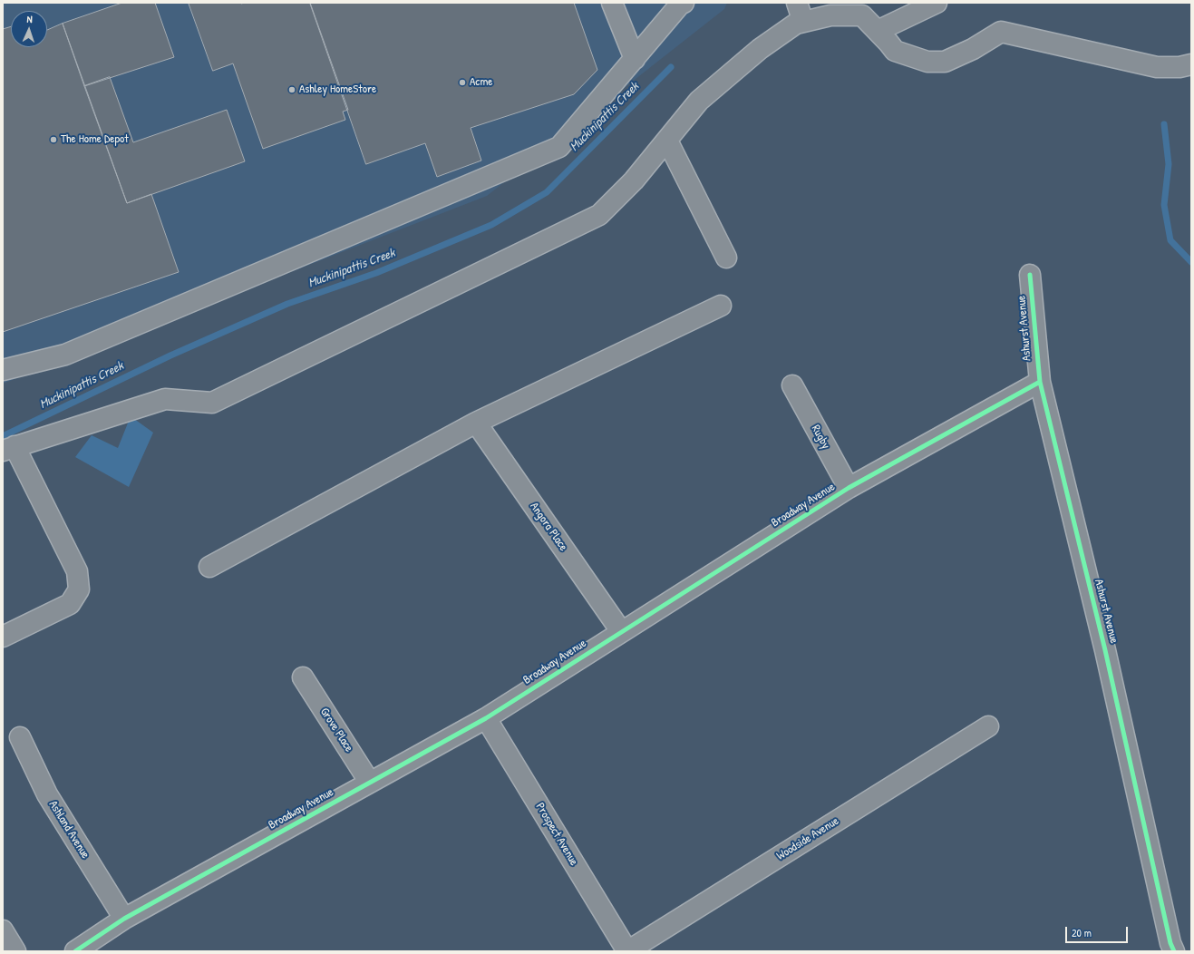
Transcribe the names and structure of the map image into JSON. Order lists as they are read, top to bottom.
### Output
{
  "streets": {
    "street": [
      "Ashurst Avenue",
      "Rugby",
      "Broadway Avenue",
      "Angora Place",
      "Grove Place",
      "Ashland Avenue",
      "Prospect Avenue",
      "Woodside Avenue"
    ]
  },
  "crossings": [
    ["Ashurst Avenue", "Broadway Avenue"],
    ["Rugby", "Broadway Avenue"],
    ["Broadway Avenue", "Angora Place"],
    ["Broadway Avenue", "Grove Place"],
    ["Broadway Avenue", "Ashland Avenue"],
    ["Broadway Avenue", "Prospect Avenue"],
    ["Prospect Avenue", "Woodside Avenue"]
  ],
  "water": ["Muckinipattis Creek"],
  "places": ["Acme", "Ashley HomeStore", "The Home Depot"],
  "scale_bar": "20 m",
  "north": "top"
}
